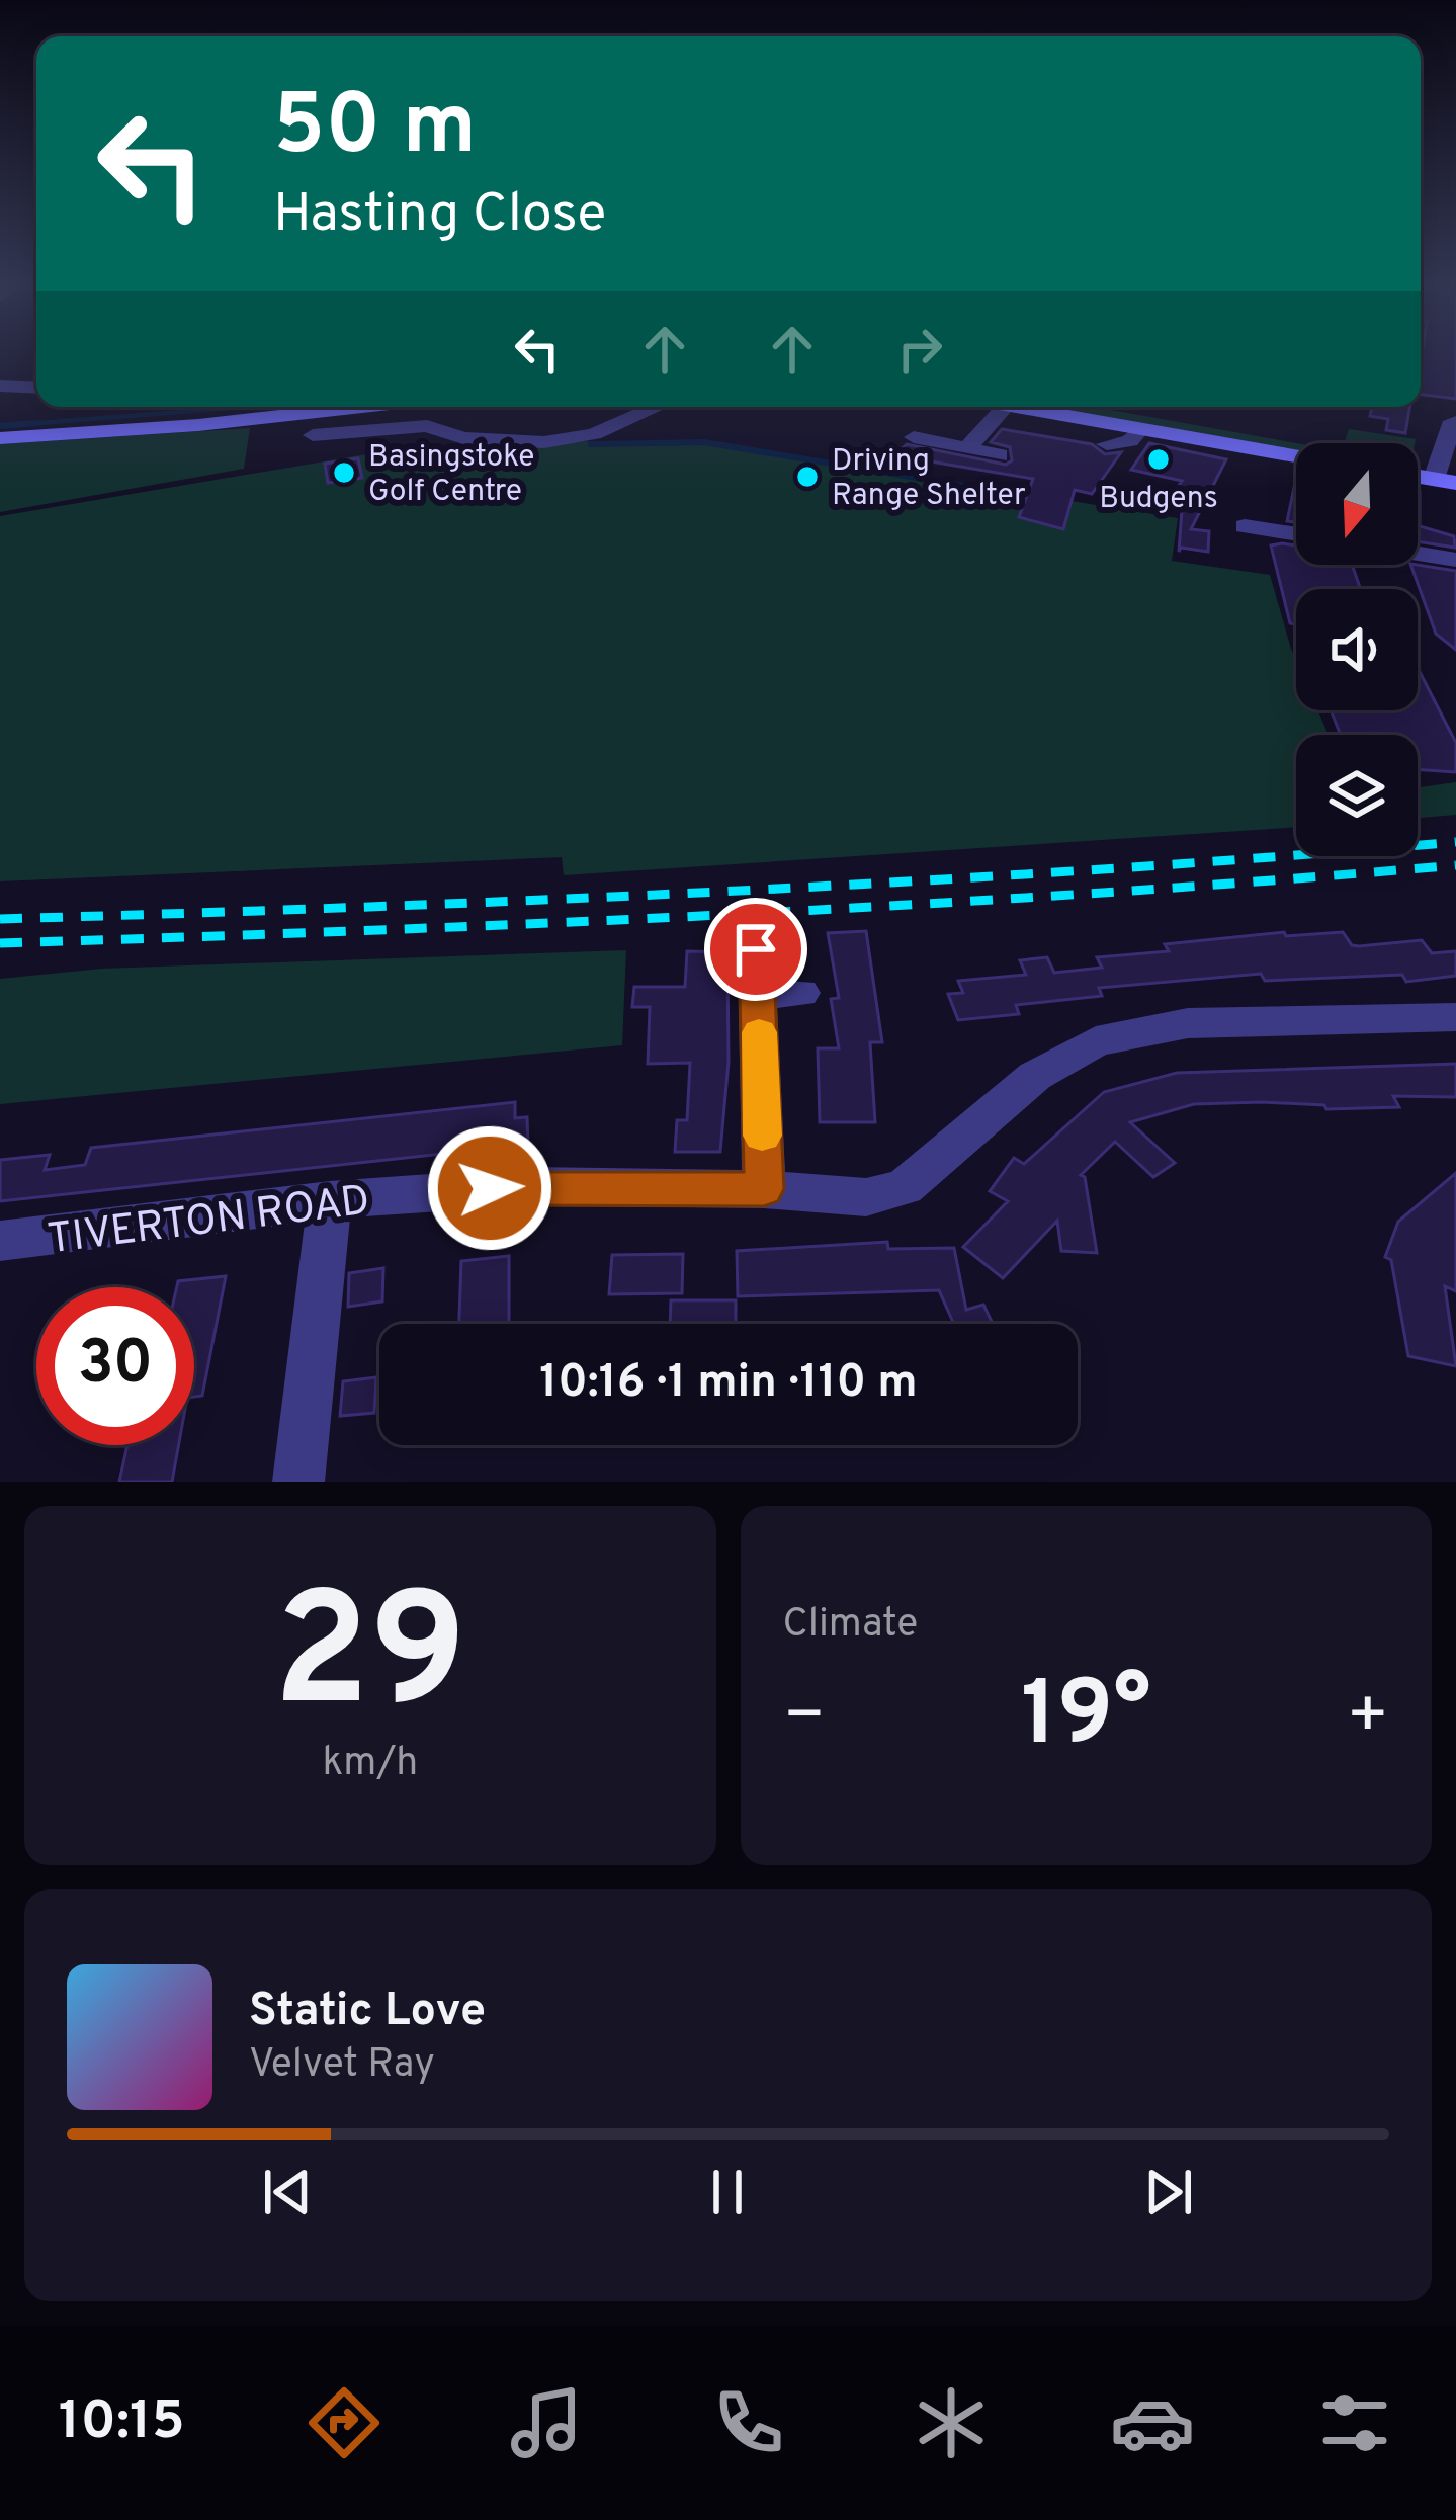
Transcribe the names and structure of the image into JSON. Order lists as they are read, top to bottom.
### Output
{
  "streets": {
    "street": ["TIVERTON ROAD"]
  },
  "places": ["Budgens", "Basingstoke Golf Centre", "Driving Range Shelter"],
  "north": "bottom",
  "page": {
    "turn": ["50 m", "Hasting Close"],
    "limit": "30",
    "trip": "10:16 · 1 min · 110 m",
    "tile": [
      ["29", "km/h"],
      "Climate"
    ],
    "heat": ["−", "19°", "+"],
    "song": ["Static Love", "Velvet Ray"],
    "tabs": "10:15"
  }
}
